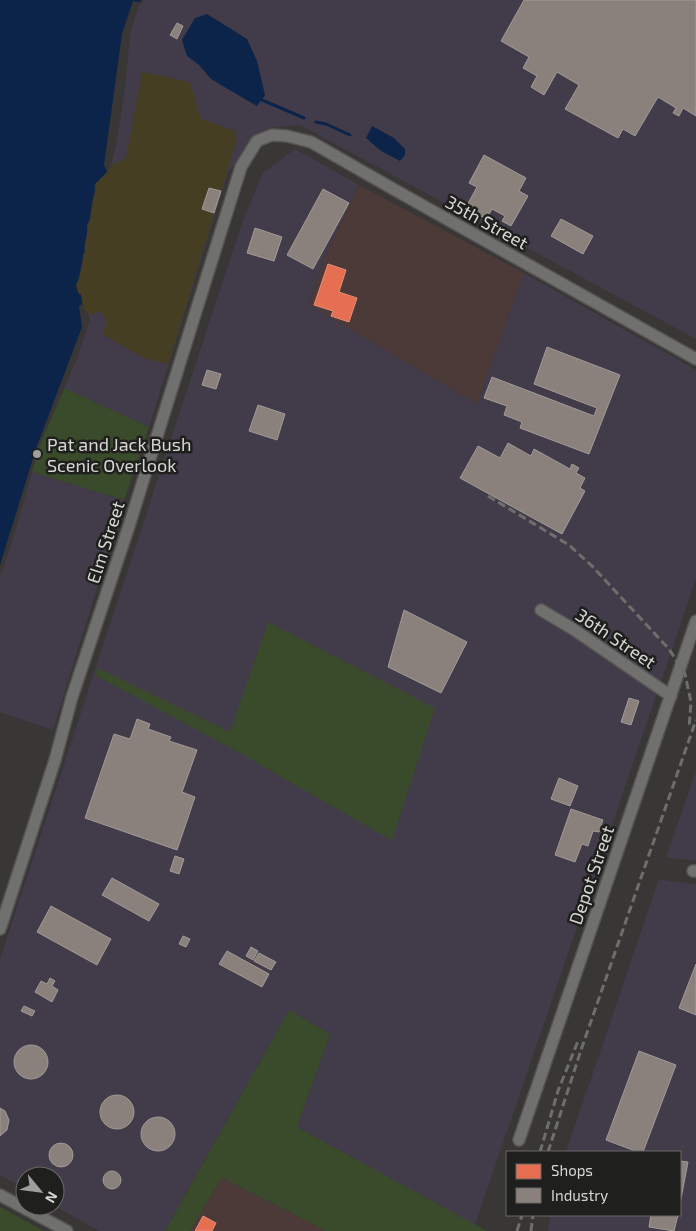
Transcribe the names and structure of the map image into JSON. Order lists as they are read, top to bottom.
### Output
{
  "streets": {
    "street": [
      "35th Street",
      "Elm Street",
      "36th Street",
      "Depot Street"
    ]
  },
  "crossings": [
    ["35th Street", "Elm Street"],
    ["36th Street", "Depot Street"]
  ],
  "places": ["Pat and Jack Bush Scenic Overlook"],
  "legend": ["Shops", "Industry"],
  "north": "bottom right"
}
